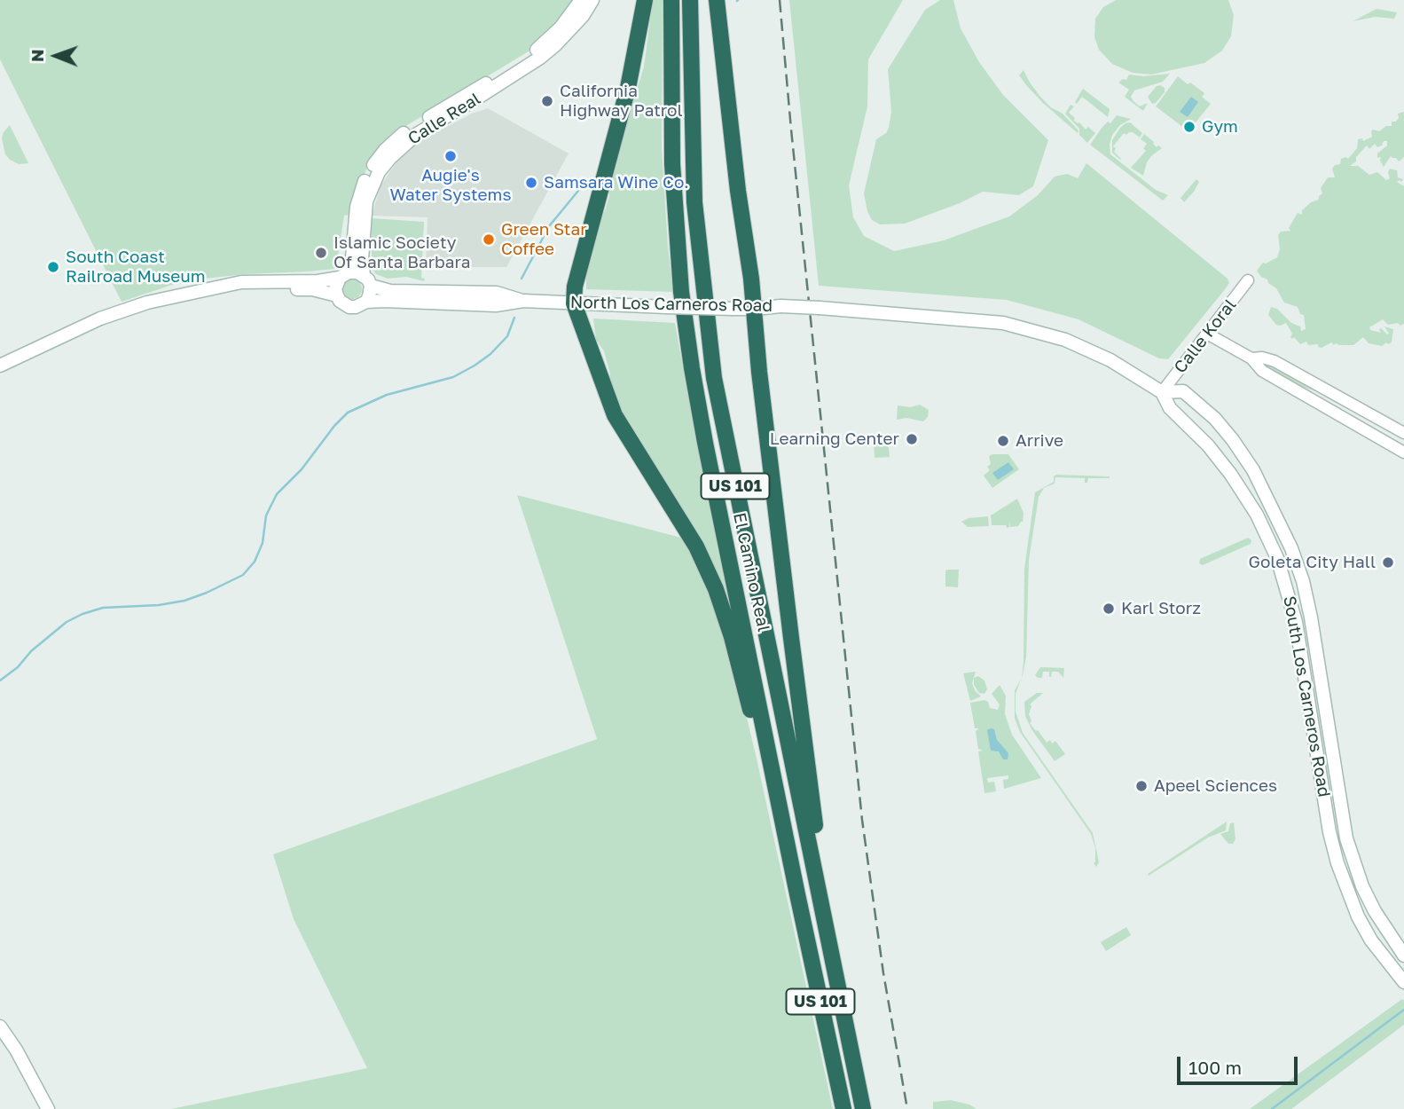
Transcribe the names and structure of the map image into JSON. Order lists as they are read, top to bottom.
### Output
{
  "streets": {
    "highway": ["US 101", "El Camino Real"],
    "main road": ["Calle Real", "North Los Carneros Road", "South Los Carneros Road"],
    "street": ["Calle Koral"]
  },
  "crossings": [
    ["Calle Real", "North Los Carneros Road"],
    ["North Los Carneros Road", "South Los Carneros Road"],
    ["Calle Koral", "South Los Carneros Road"]
  ],
  "places": [
    "California Highway Patrol",
    "Gym",
    "Augie's Water Systems",
    "Samsara Wine Co.",
    "Green Star Coffee",
    "Islamic Society Of Santa Barbara",
    "South Coast Railroad Museum",
    "Learning Center",
    "Arrive",
    "Goleta City Hall",
    "Karl Storz",
    "Apeel Sciences"
  ],
  "scale_bar": "100 m",
  "north": "left"
}
